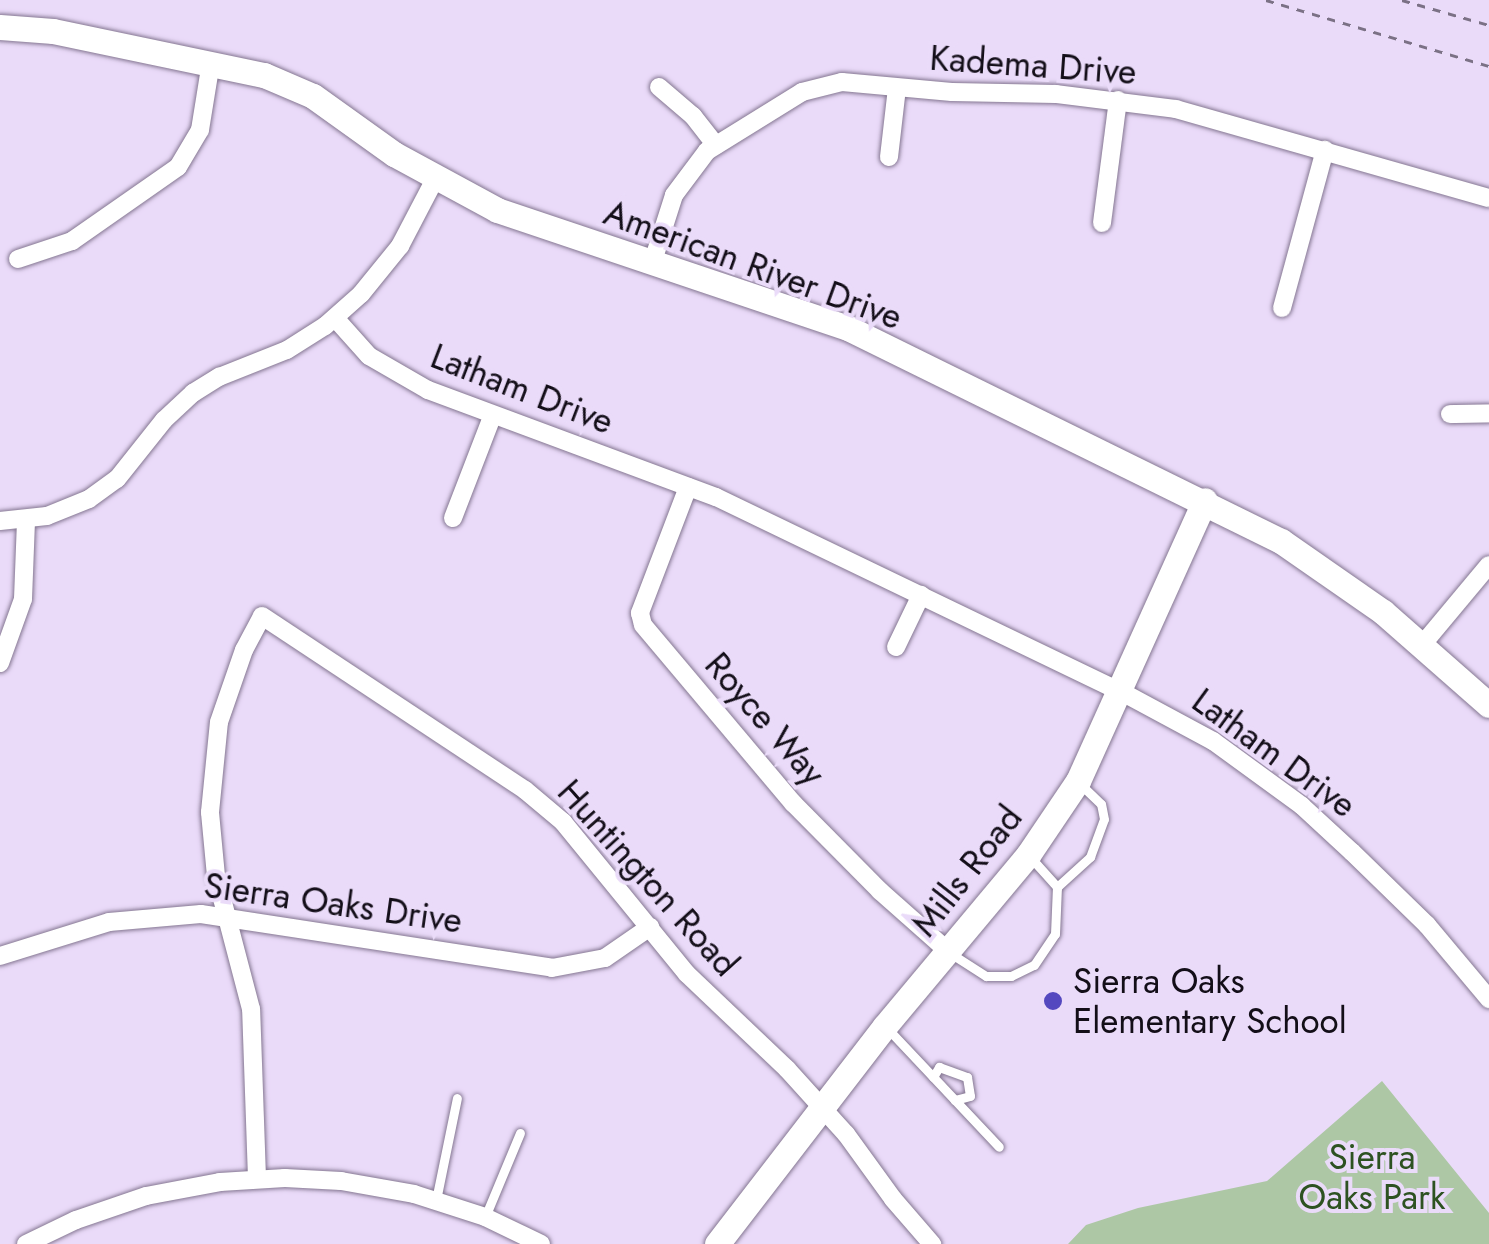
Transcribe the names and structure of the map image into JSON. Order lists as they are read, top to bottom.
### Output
{
  "streets": {
    "street": [
      "Kadema Drive",
      "American River Drive",
      "Latham Drive",
      "Royce Way",
      "Mills Road",
      "Huntington Road",
      "Sierra Oaks Drive"
    ]
  },
  "crossings": [
    ["Kadema Drive", "American River Drive"],
    ["American River Drive", "Mills Road"],
    ["Latham Drive", "Royce Way"],
    ["Latham Drive", "Mills Road"],
    ["Royce Way", "Mills Road"],
    ["Mills Road", "Huntington Road"],
    ["Huntington Road", "Sierra Oaks Drive"]
  ],
  "parks": ["Sierra Oaks Park"],
  "places": ["Sierra Oaks Elementary School"]
}
